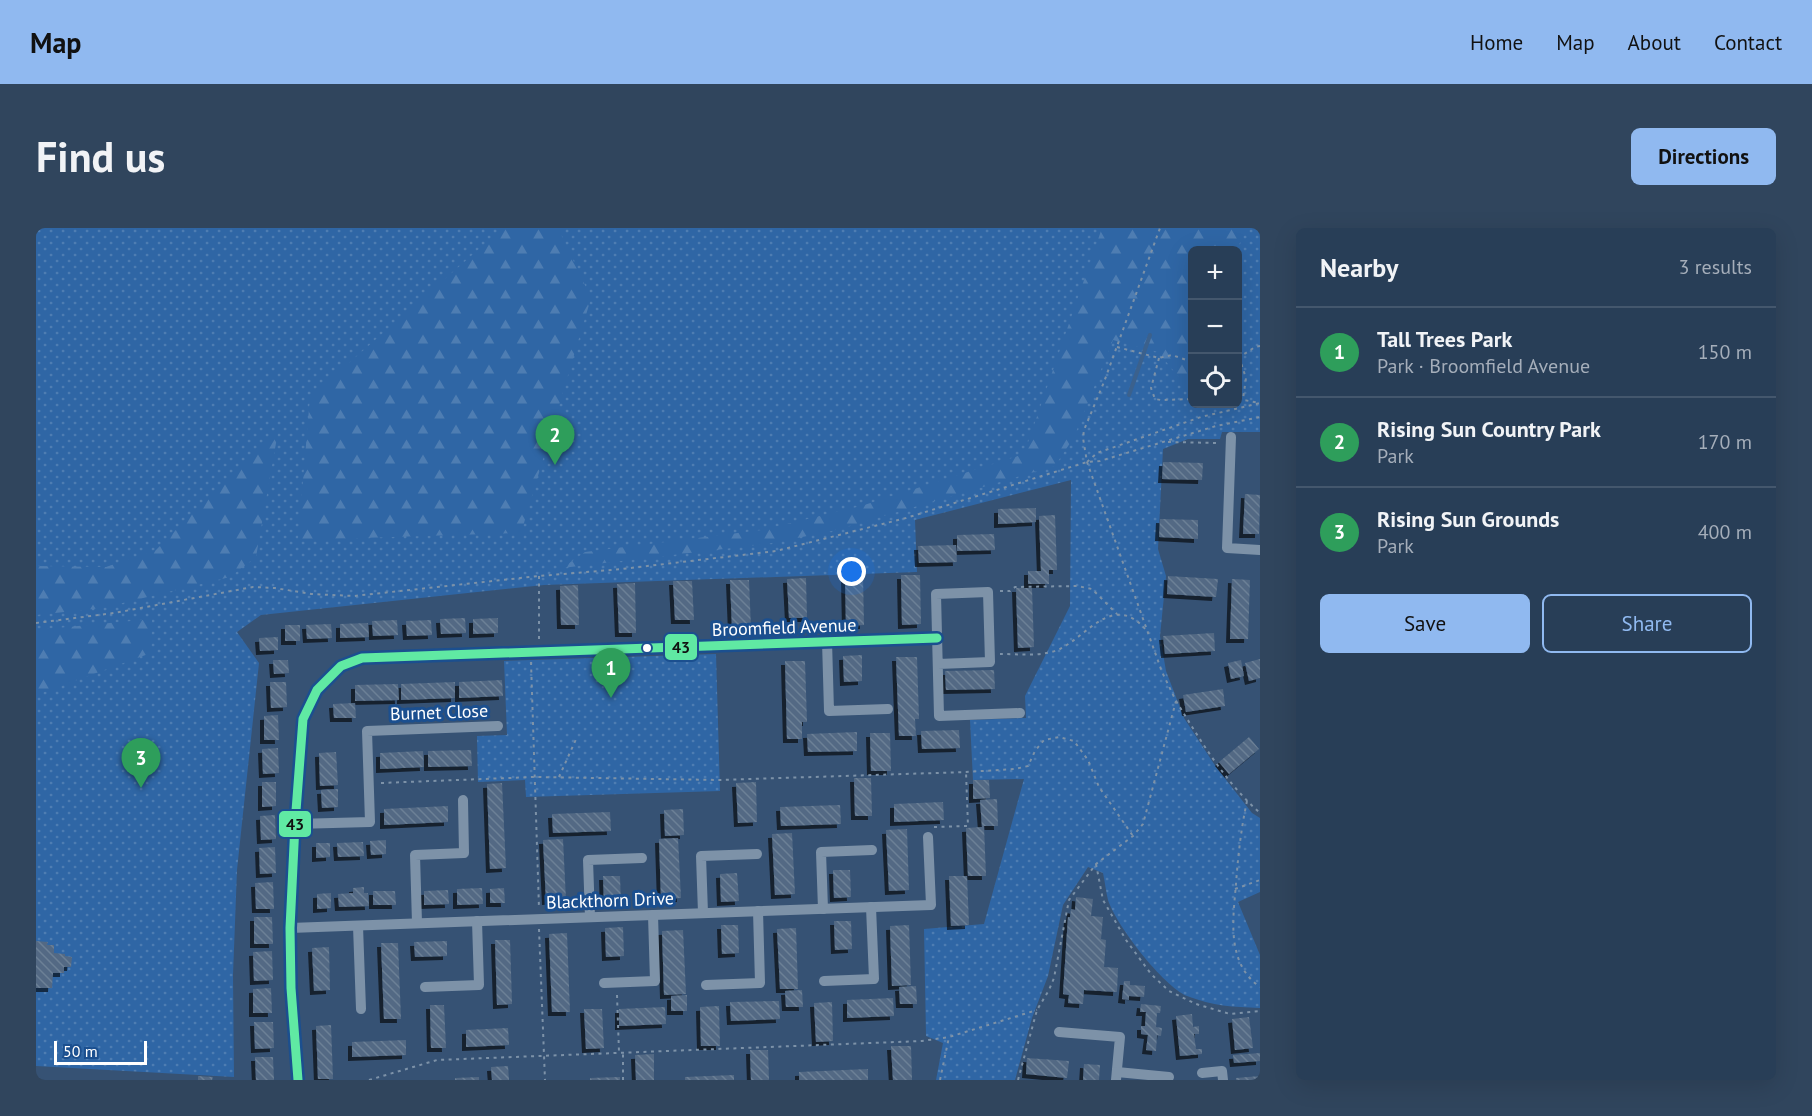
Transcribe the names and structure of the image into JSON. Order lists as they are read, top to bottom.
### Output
{
  "streets": {
    "street": ["Broomfield Avenue", "Burnet Close", "Blackthorn Drive"]
  },
  "crossings": [
    ["Broomfield Avenue", "Burnet Close"],
    ["Broomfield Avenue", "Blackthorn Drive"]
  ],
  "lines": ["transit line 43"],
  "scale_bar": "50 m",
  "page": {
    "header": "Map",
    "nav": [
      "Home",
      "Map",
      "About",
      "Contact"
    ],
    "buttons": [
      "Directions",
      ["Save", "Share"]
    ],
    "title": "Find us",
    "heading": ["Nearby", "3 results"],
    "map_buttons": ["+", "−"],
    "list": [
      {
        "mark": "1",
        "name": "Tall Trees Park",
        "note": "Park · Broomfield Avenue",
        "value": "150 m"
      },
      {
        "mark": "2",
        "name": "Rising Sun Country Park",
        "note": "Park",
        "value": "170 m"
      },
      {
        "mark": "3",
        "name": "Rising Sun Grounds",
        "note": "Park",
        "value": "400 m"
      }
    ],
    "pins": ["2", "1", "3"],
    "scale": "50 m"
  }
}
